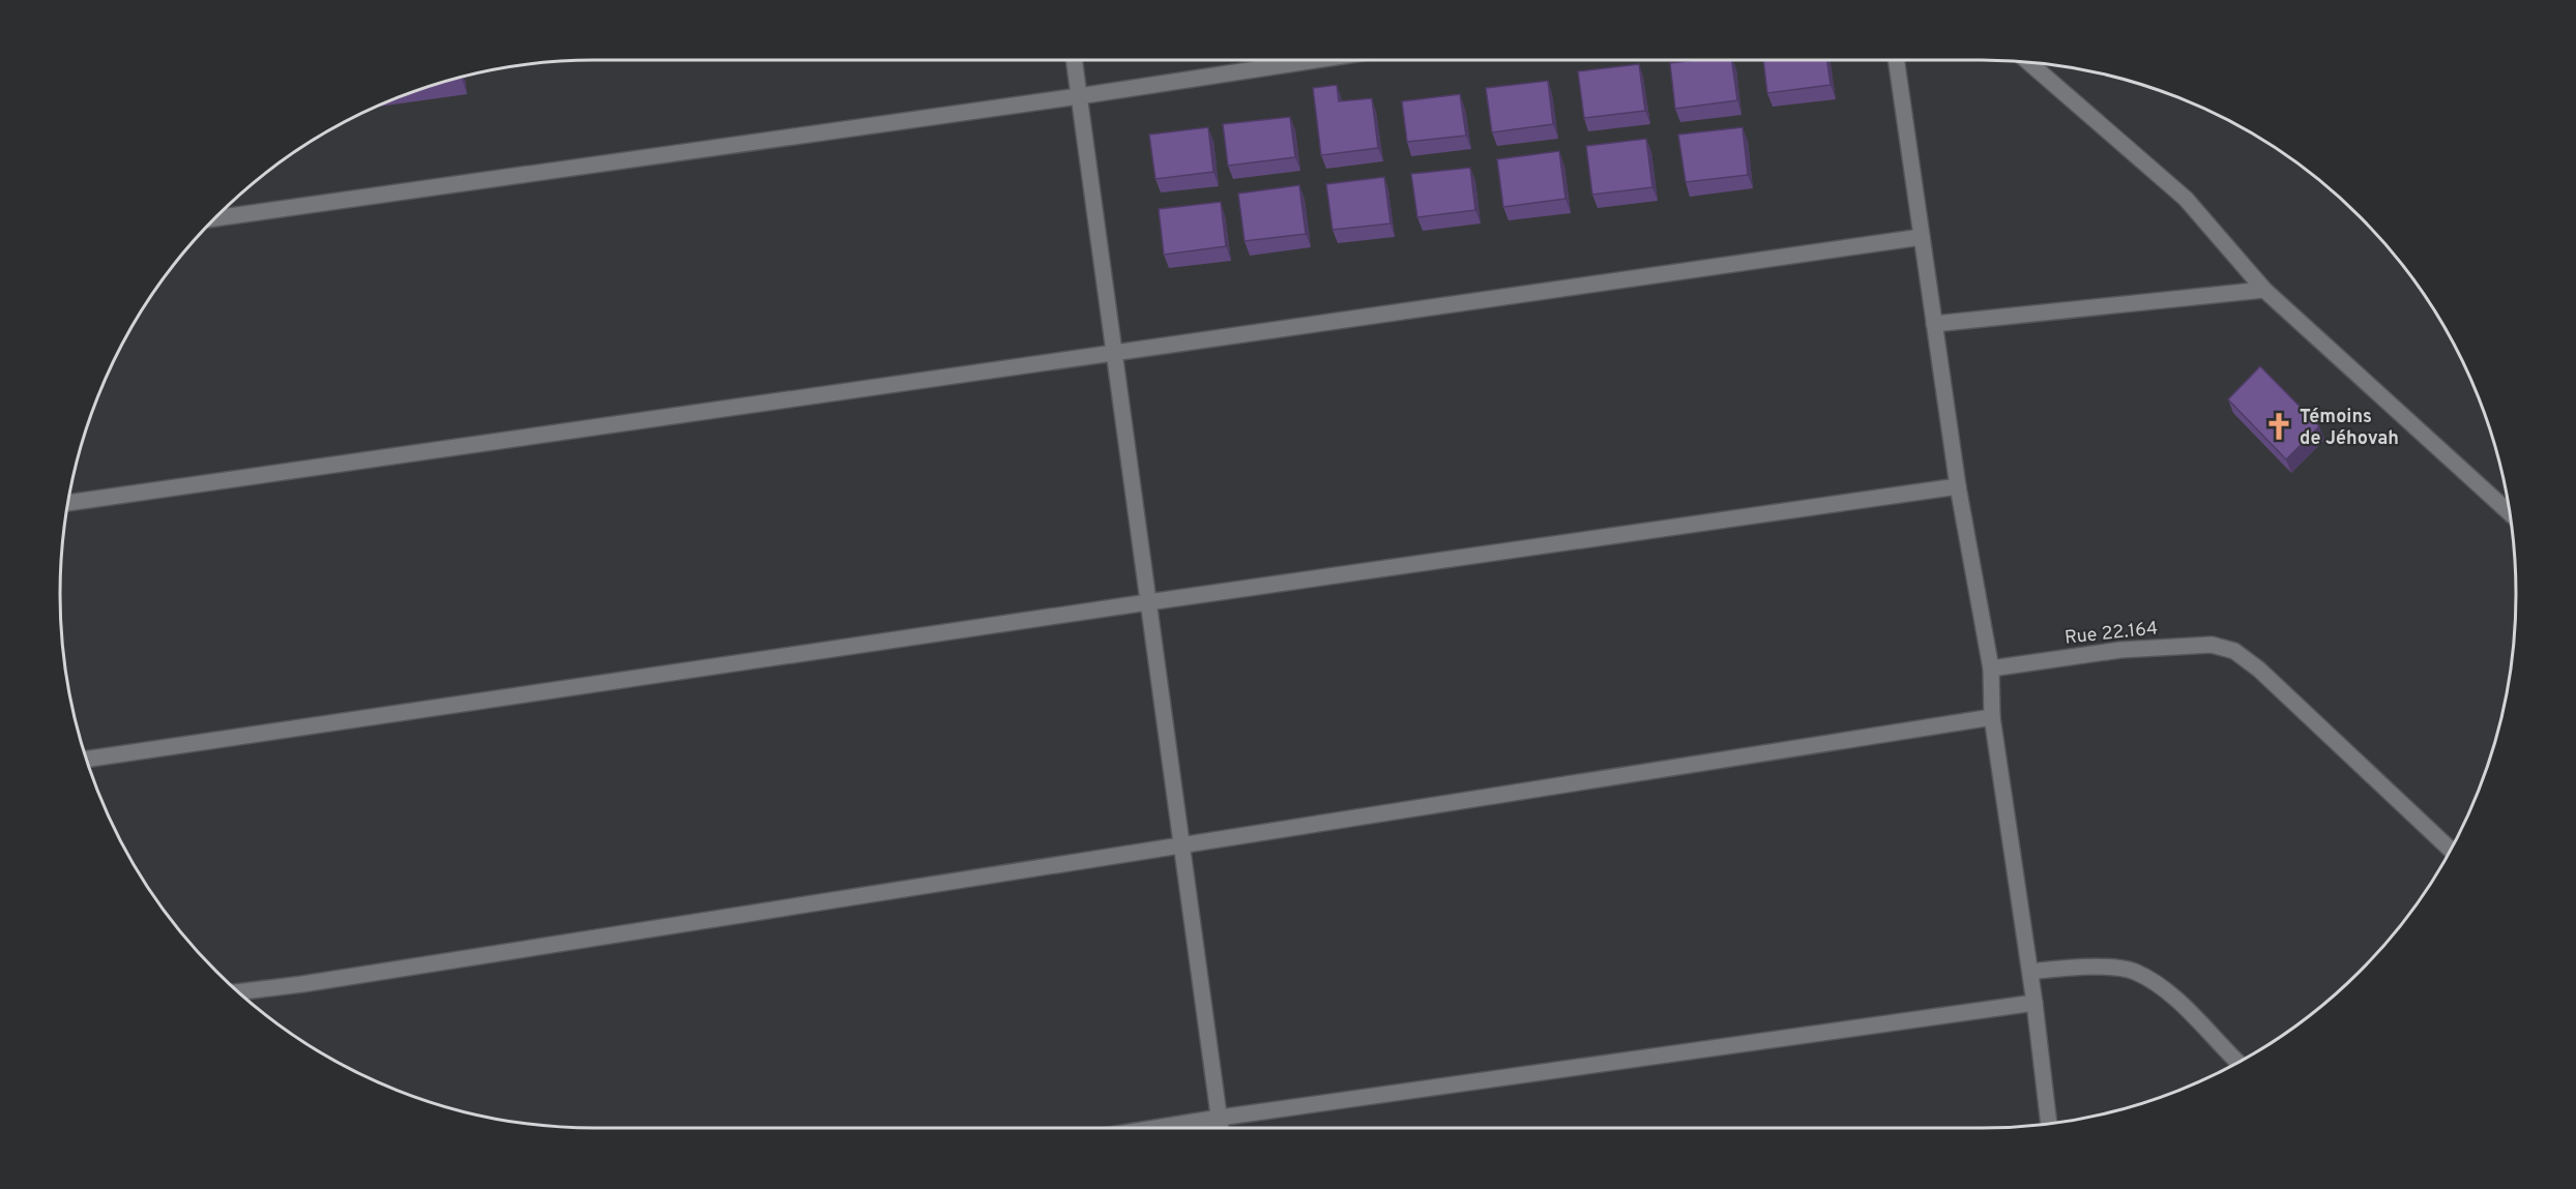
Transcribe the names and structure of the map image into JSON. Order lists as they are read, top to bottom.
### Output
{
  "streets": {
    "street": ["Rue 22.164"]
  },
  "places": {
    "church": ["Témoins de Jéhovah"]
  }
}
